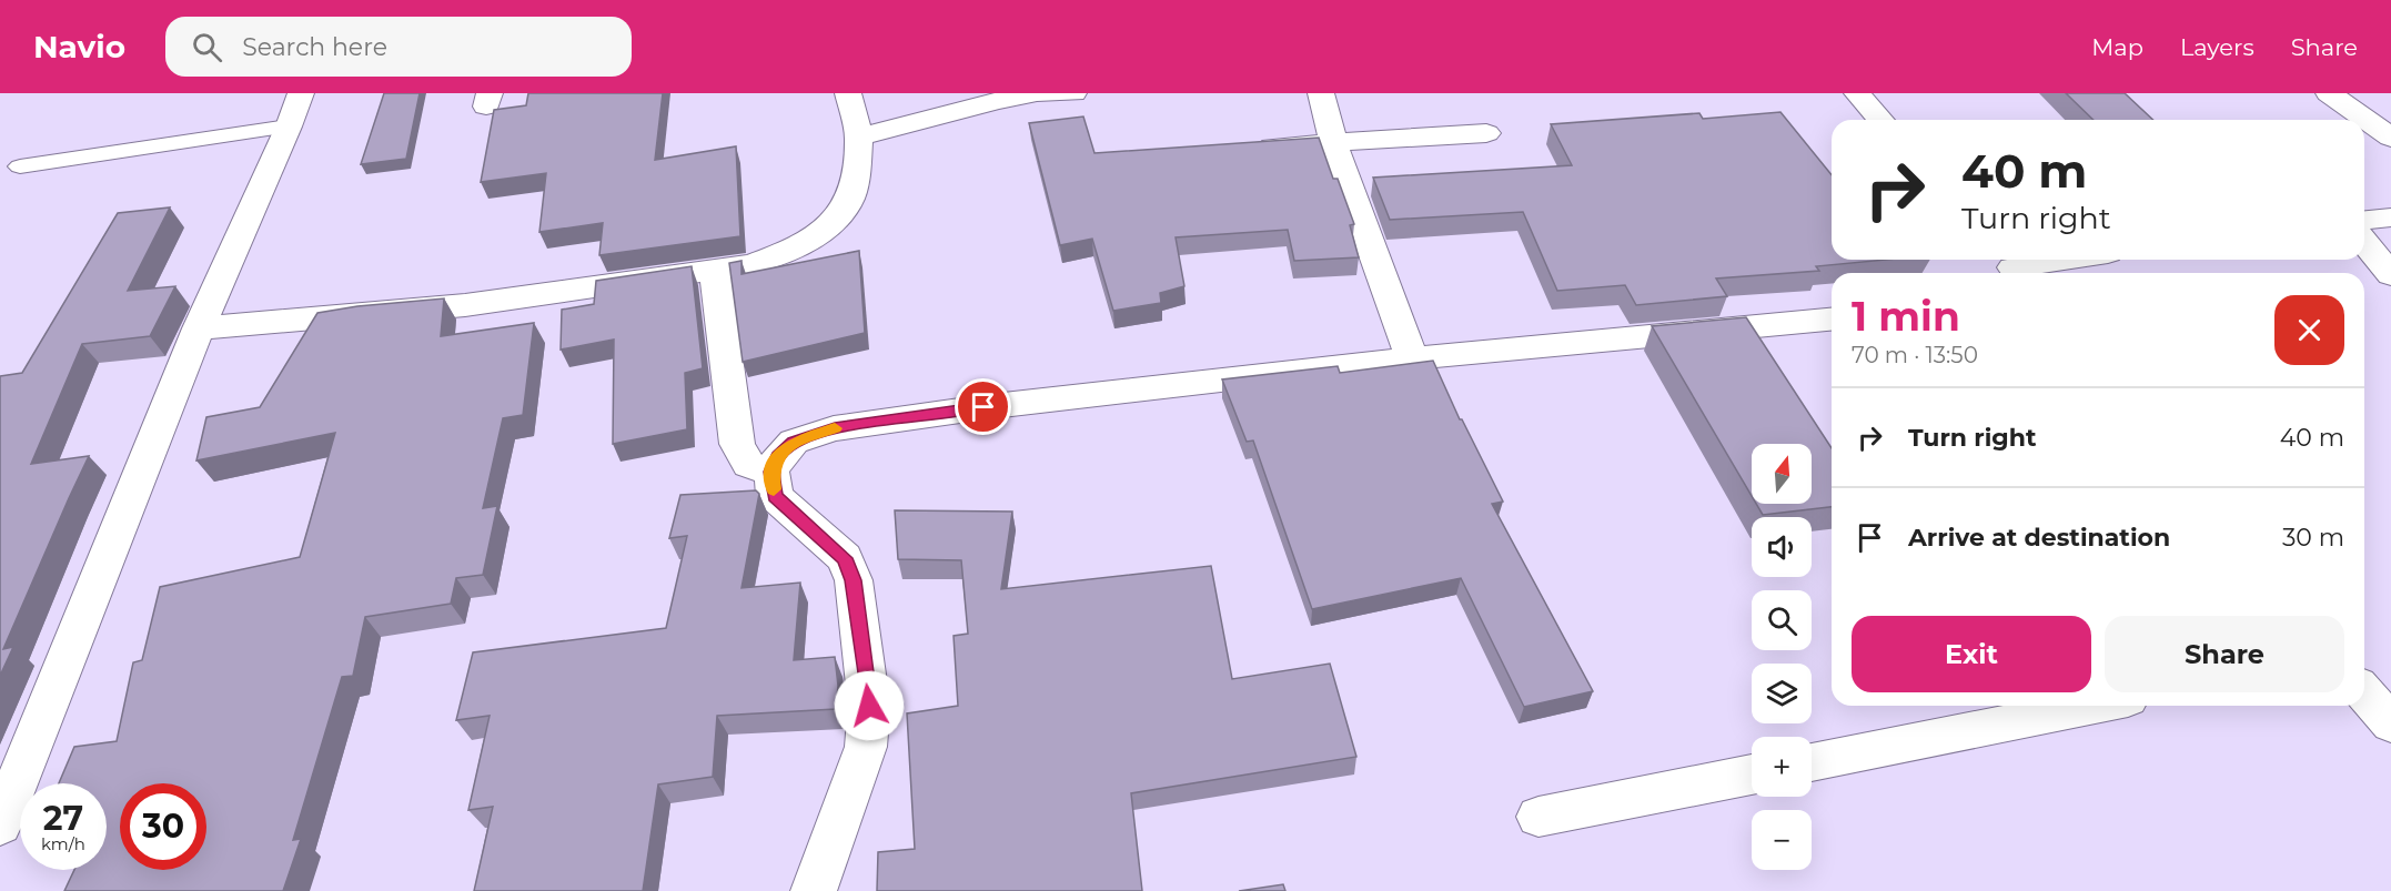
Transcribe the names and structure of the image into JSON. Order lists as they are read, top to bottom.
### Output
{
  "north": "top",
  "page": {
    "header": "Navio",
    "search": "Search here",
    "nav": ["Map", "Layers", "Share"],
    "turn": ["40 m", "Turn right"],
    "heading": ["1 min", "70 m · 13:50"],
    "list": [
      {
        "name": "Turn right",
        "value": "40 m"
      },
      {
        "name": "Arrive at destination",
        "value": "30 m"
      }
    ],
    "map_buttons": ["+", "−"],
    "buttons": ["Exit", "Share"],
    "speed": "27 km/h",
    "limit": "30"
  }
}
